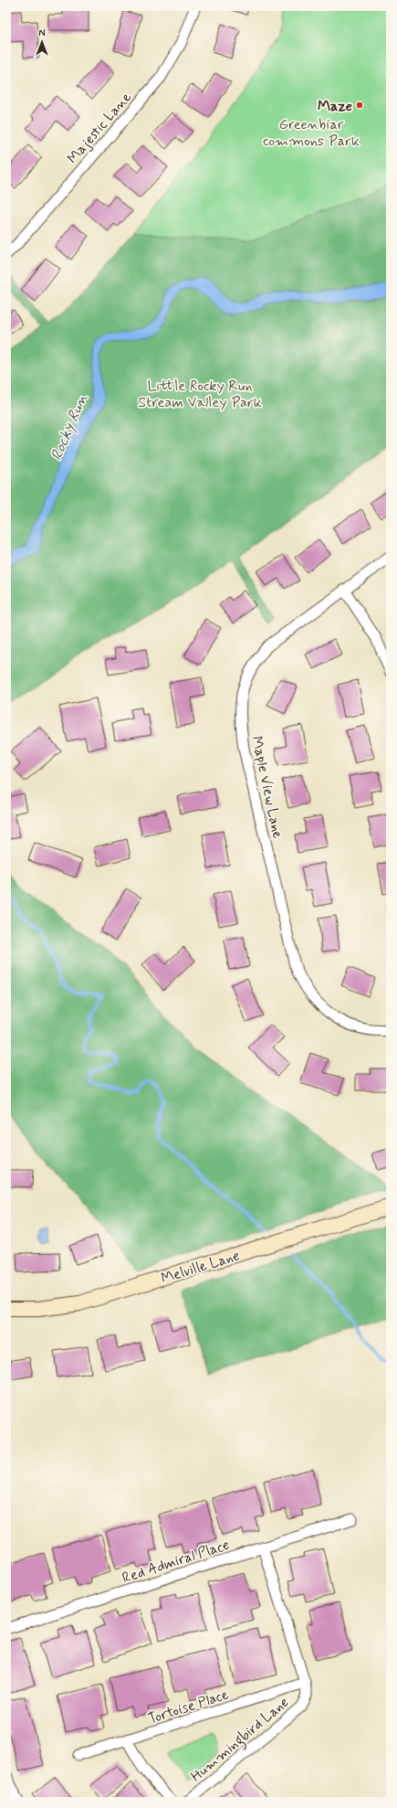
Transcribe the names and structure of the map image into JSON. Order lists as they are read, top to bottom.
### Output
{
  "streets": {
    "street": [
      "Majestic Lane",
      "Maple View Lane",
      "Melville Lane",
      "Red Admiral Place",
      "Tortoise Place",
      "Hummingbird Lane"
    ]
  },
  "crossings": [
    ["Red Admiral Place", "Hummingbird Lane"],
    ["Tortoise Place", "Hummingbird Lane"]
  ],
  "water": ["Rocky Run"],
  "parks": ["Greenbiar commons Park", "Little Rocky Run Stream Valley Park"],
  "places": ["Maze"],
  "north": "top"
}
